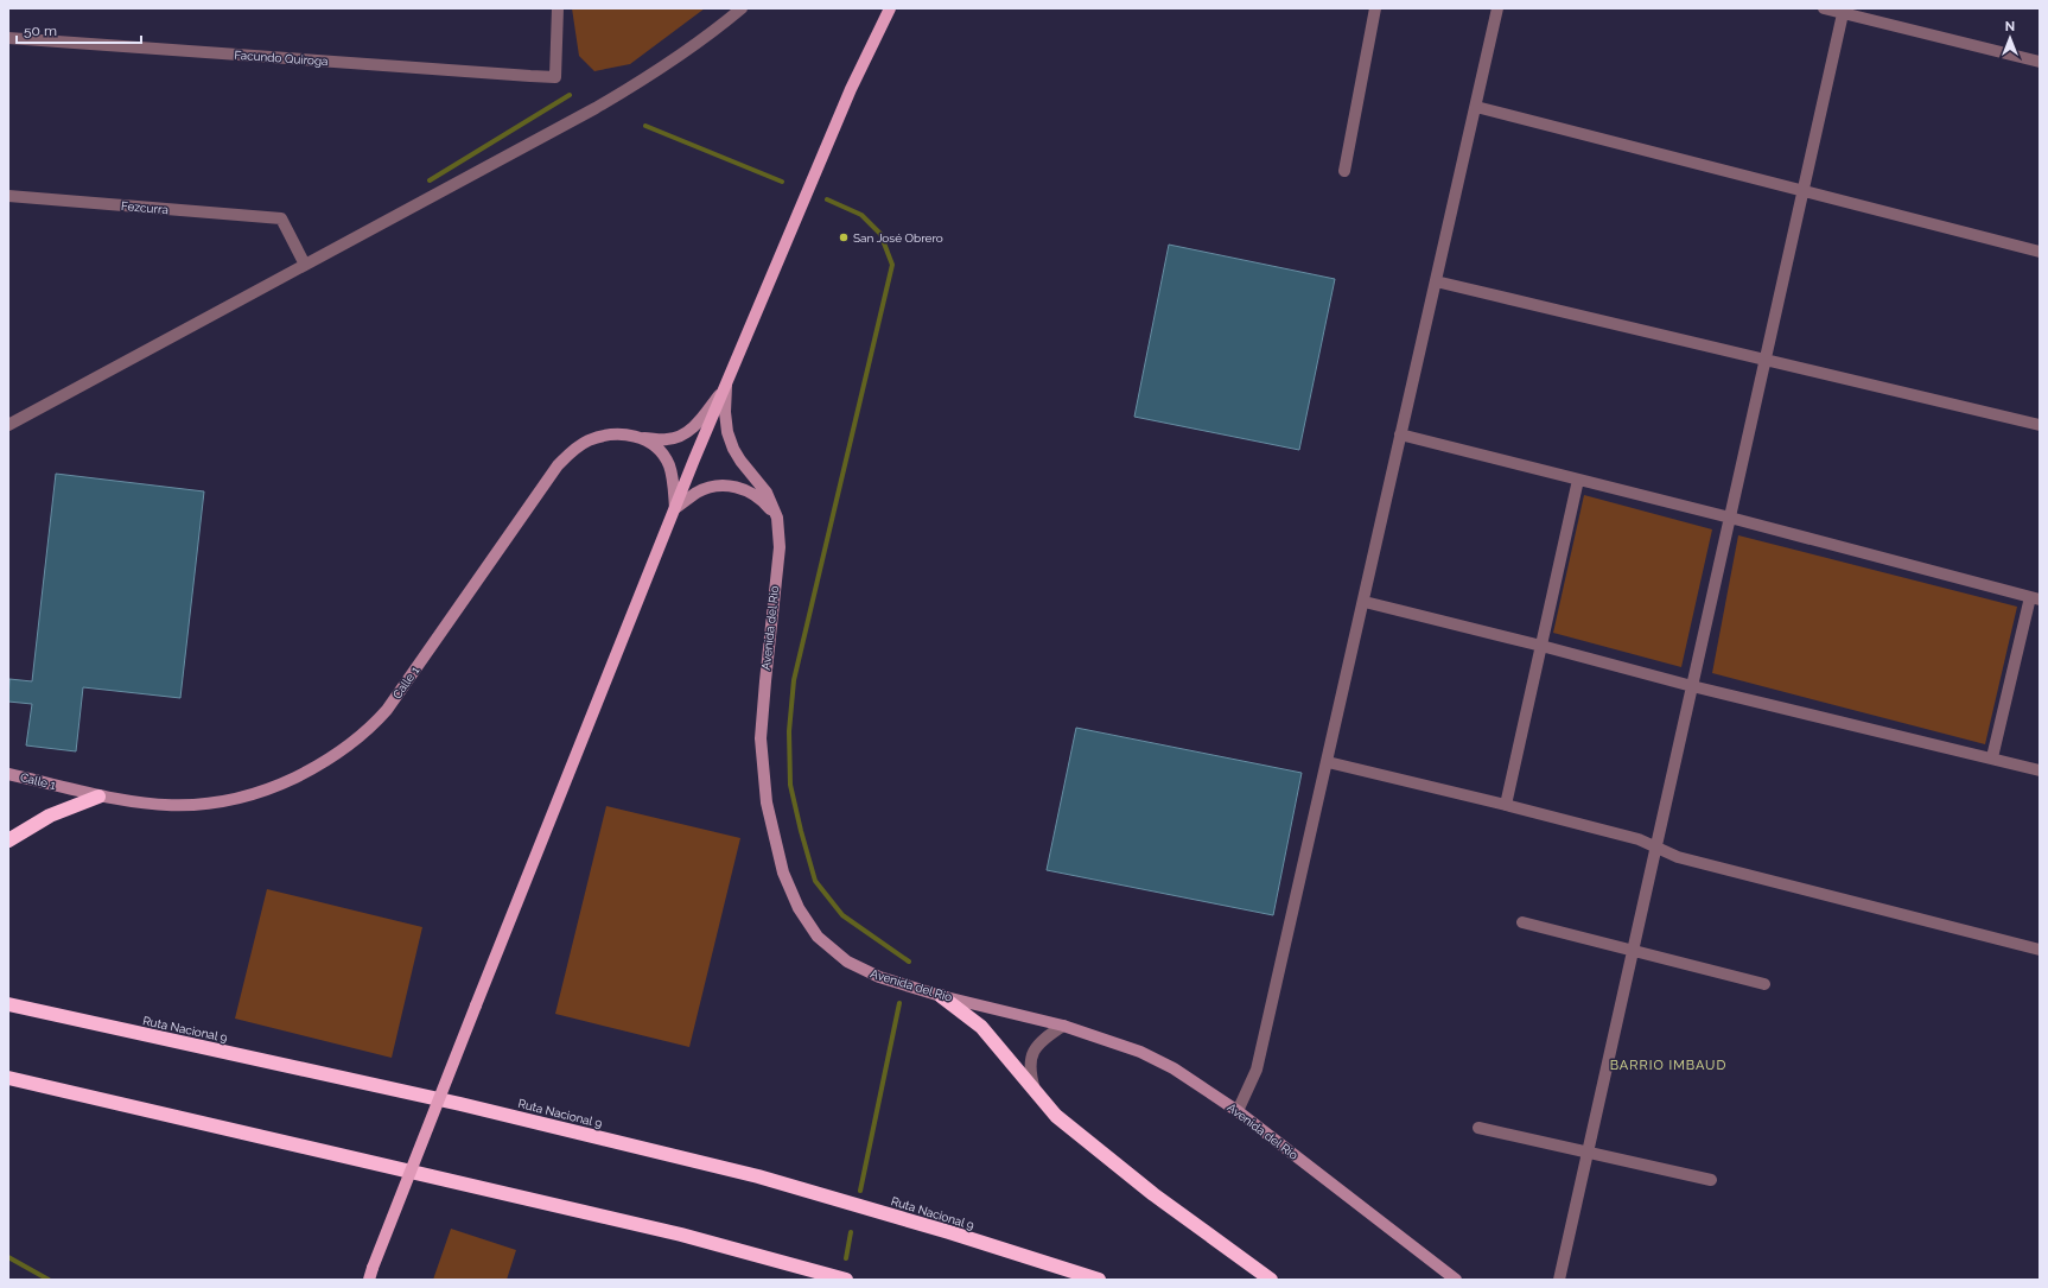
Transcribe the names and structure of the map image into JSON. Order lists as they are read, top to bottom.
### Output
{
  "streets": {
    "highway": ["Ruta Nacional 9"],
    "street": [
      "Facundo Quiroga",
      "Fezcurra",
      "Avenida del Rio",
      "Calle 1"
    ]
  },
  "crossings": [
    ["Avenida del Rio", "Calle 1"]
  ],
  "districts": ["BARRIO IMBAUD"],
  "places": ["San José Obrero"],
  "scale_bar": "50 m",
  "north": "top"
}
